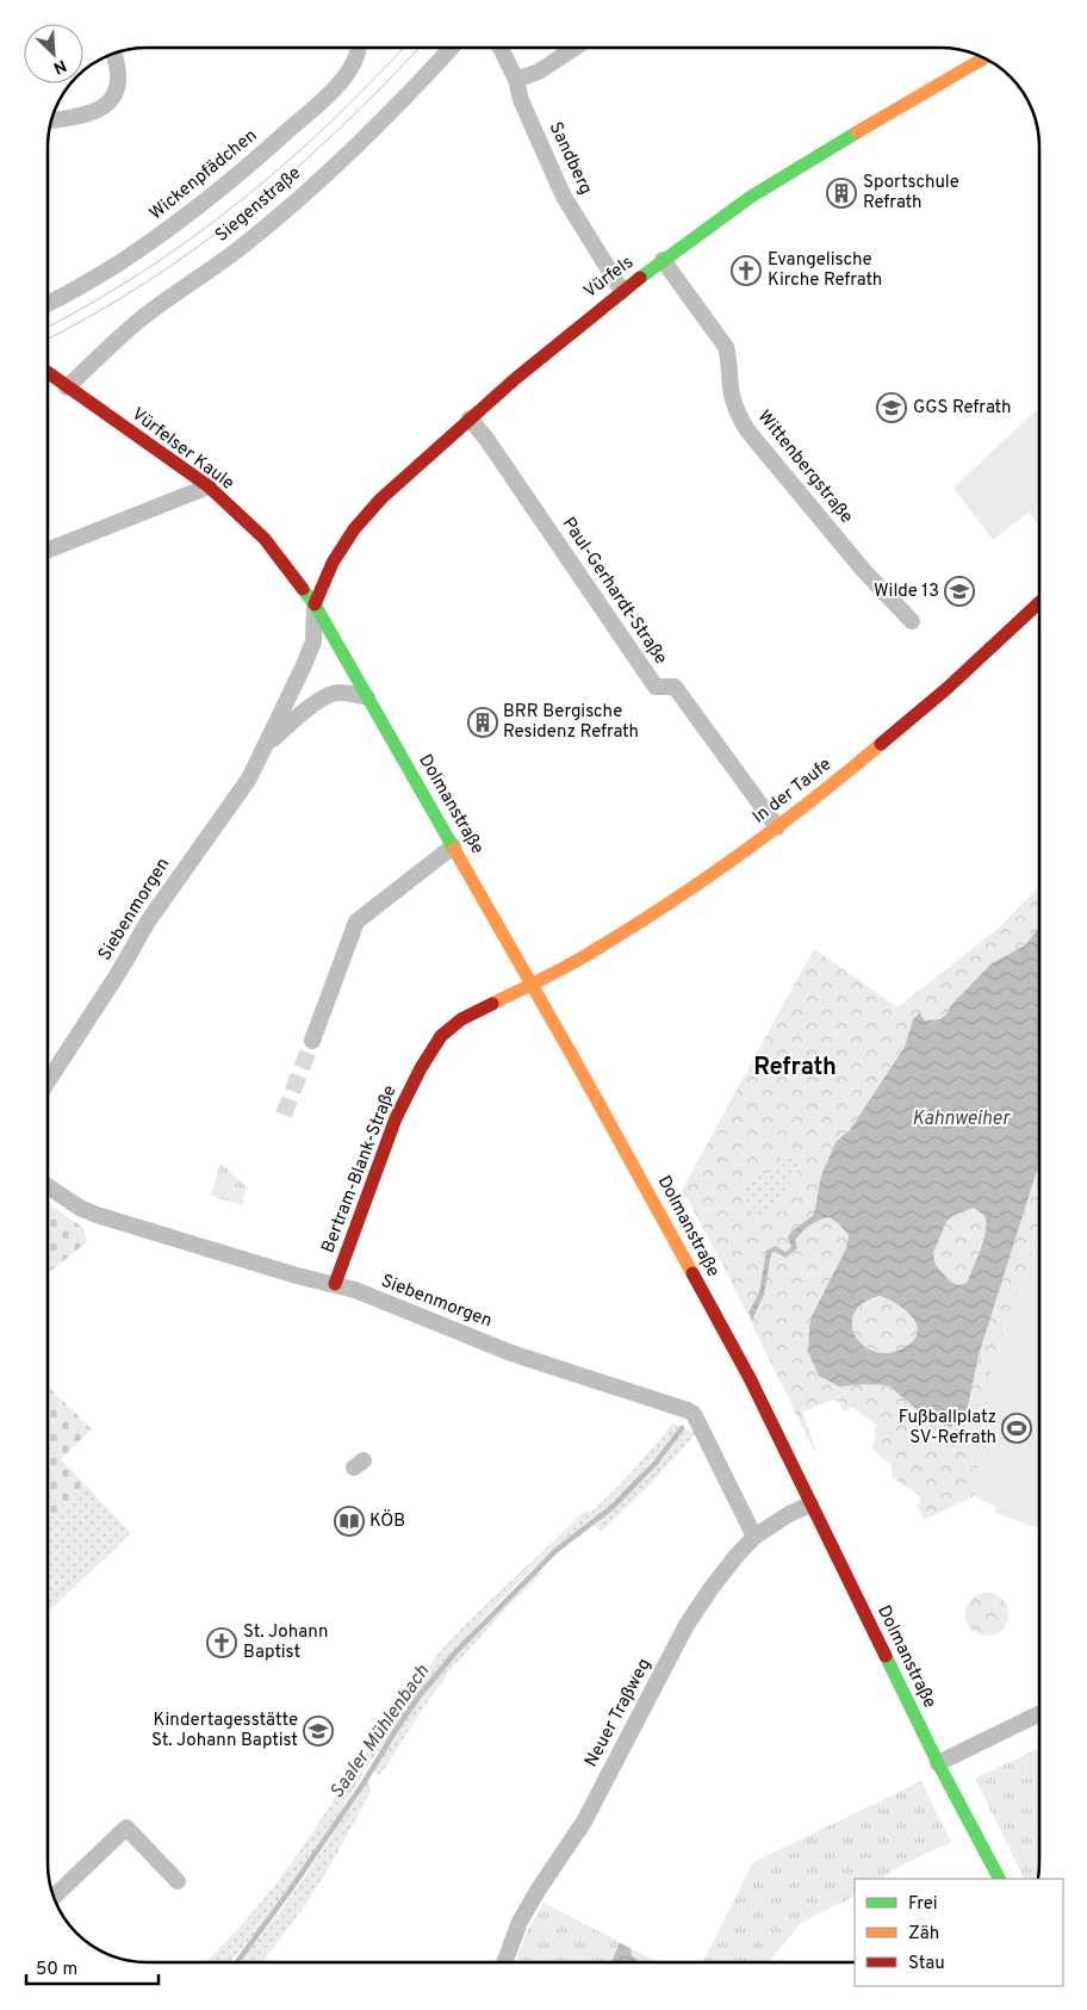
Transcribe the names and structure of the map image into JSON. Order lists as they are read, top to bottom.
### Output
{
  "streets": {
    "street": [
      "Sandberg",
      "Wickenpfädchen",
      "Siegenstraße",
      "Vürfels",
      "Vürfelser Kaule",
      "Wittenbergstraße",
      "Paul-Gerhardt-Straße",
      "In der Taufe",
      "Dolmanstraße",
      "Siebenmorgen",
      "Bertram-Blank-Straße",
      "Neuer Traßweg"
    ]
  },
  "crossings": [
    ["Sandberg", "Vürfels"],
    ["Siegenstraße", "Vürfelser Kaule"],
    ["Vürfels", "Vürfelser Kaule"],
    ["Vürfels", "Wittenbergstraße"],
    ["Vürfels", "Paul-Gerhardt-Straße"],
    ["Vürfels", "Dolmanstraße"],
    ["Vürfels", "Siebenmorgen"],
    ["Vürfelser Kaule", "Dolmanstraße"],
    ["Vürfelser Kaule", "Siebenmorgen"],
    ["Paul-Gerhardt-Straße", "In der Taufe"],
    ["In der Taufe", "Dolmanstraße"],
    ["In der Taufe", "Bertram-Blank-Straße"],
    ["Dolmanstraße", "Siebenmorgen"],
    ["Dolmanstraße", "Bertram-Blank-Straße"],
    ["Dolmanstraße", "Neuer Traßweg"],
    ["Siebenmorgen", "Bertram-Blank-Straße"],
    ["Siebenmorgen", "Neuer Traßweg"]
  ],
  "districts": ["Refrath"],
  "water": ["Kahnweiher", "Saaler Mühlenbach"],
  "places": {
    "building": ["Sportschule Refrath", "BRR Bergische Residenz Refrath"],
    "church": ["Evangelische Kirche Refrath", "St. Johann Baptist"],
    "school or university": ["GGS Refrath", "Wilde 13", "Kindertagesstätte St. Johann Baptist"],
    "sports": ["Fußballplatz SV-Refrath"],
    "library": ["KÖB"]
  },
  "legend": ["Frei", "Zäh", "Stau"],
  "scale_bar": "50 m",
  "north": "bottom right"
}
